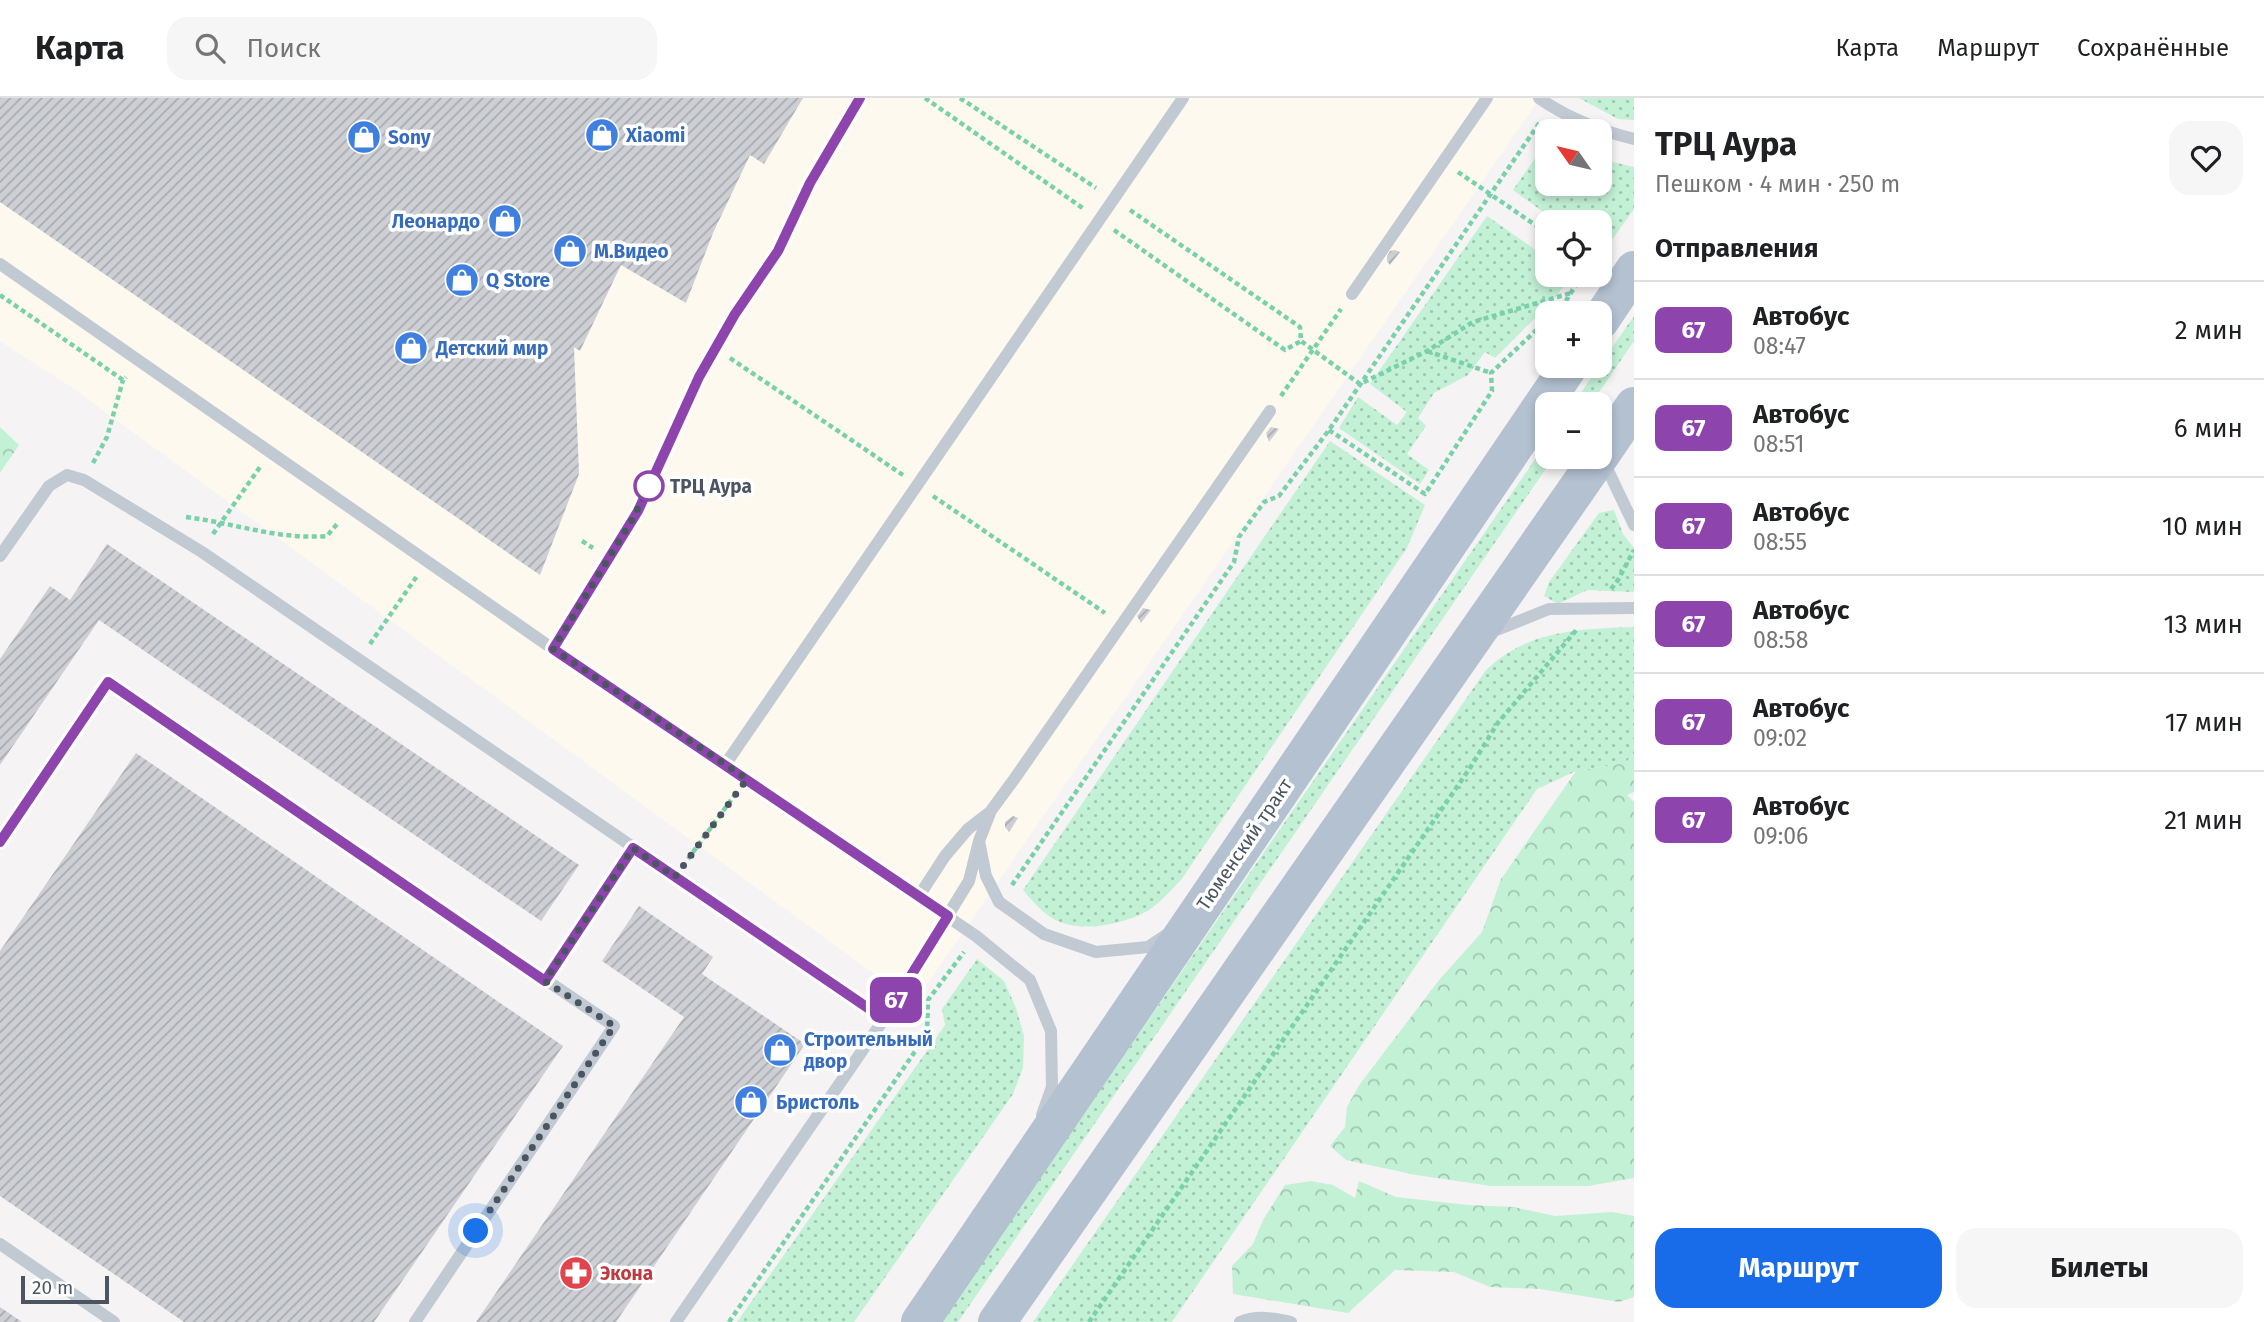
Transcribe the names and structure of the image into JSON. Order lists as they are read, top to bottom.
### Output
{
  "streets": {
    "main road": ["Тюменский тракт"]
  },
  "places": {
    "shop": [
      "Xiaomi",
      "Sony",
      "Леонардо",
      "М.Видео",
      "Q Store",
      "Детский мир",
      "Строительный двор",
      "Бристоль"
    ],
    "other": ["ТРЦ Аура"],
    "pharmacy": ["Экона"]
  },
  "lines": ["bus line 67"],
  "scale_bar": "20 m",
  "north": "top left",
  "page": {
    "header": "Карта",
    "search": "Поиск",
    "nav": ["Карта", "Маршрут", "Сохранённые"],
    "on_map": "67",
    "heading": [
      ["ТРЦ Аура", "Пешком · 4 мин · 250 m"],
      "Отправления"
    ],
    "map_buttons": ["+", "−"],
    "list": [
      {
        "mark": "67",
        "name": "Автобус",
        "note": "08:47",
        "value": "2 мин"
      },
      {
        "mark": "67",
        "name": "Автобус",
        "note": "08:51",
        "value": "6 мин"
      },
      {
        "mark": "67",
        "name": "Автобус",
        "note": "08:55",
        "value": "10 мин"
      },
      {
        "mark": "67",
        "name": "Автобус",
        "note": "08:58",
        "value": "13 мин"
      },
      {
        "mark": "67",
        "name": "Автобус",
        "note": "09:02",
        "value": "17 мин"
      },
      {
        "mark": "67",
        "name": "Автобус",
        "note": "09:06",
        "value": "21 мин"
      }
    ],
    "buttons": ["Маршрут", "Билеты"],
    "scale": "20 m"
  }
}
